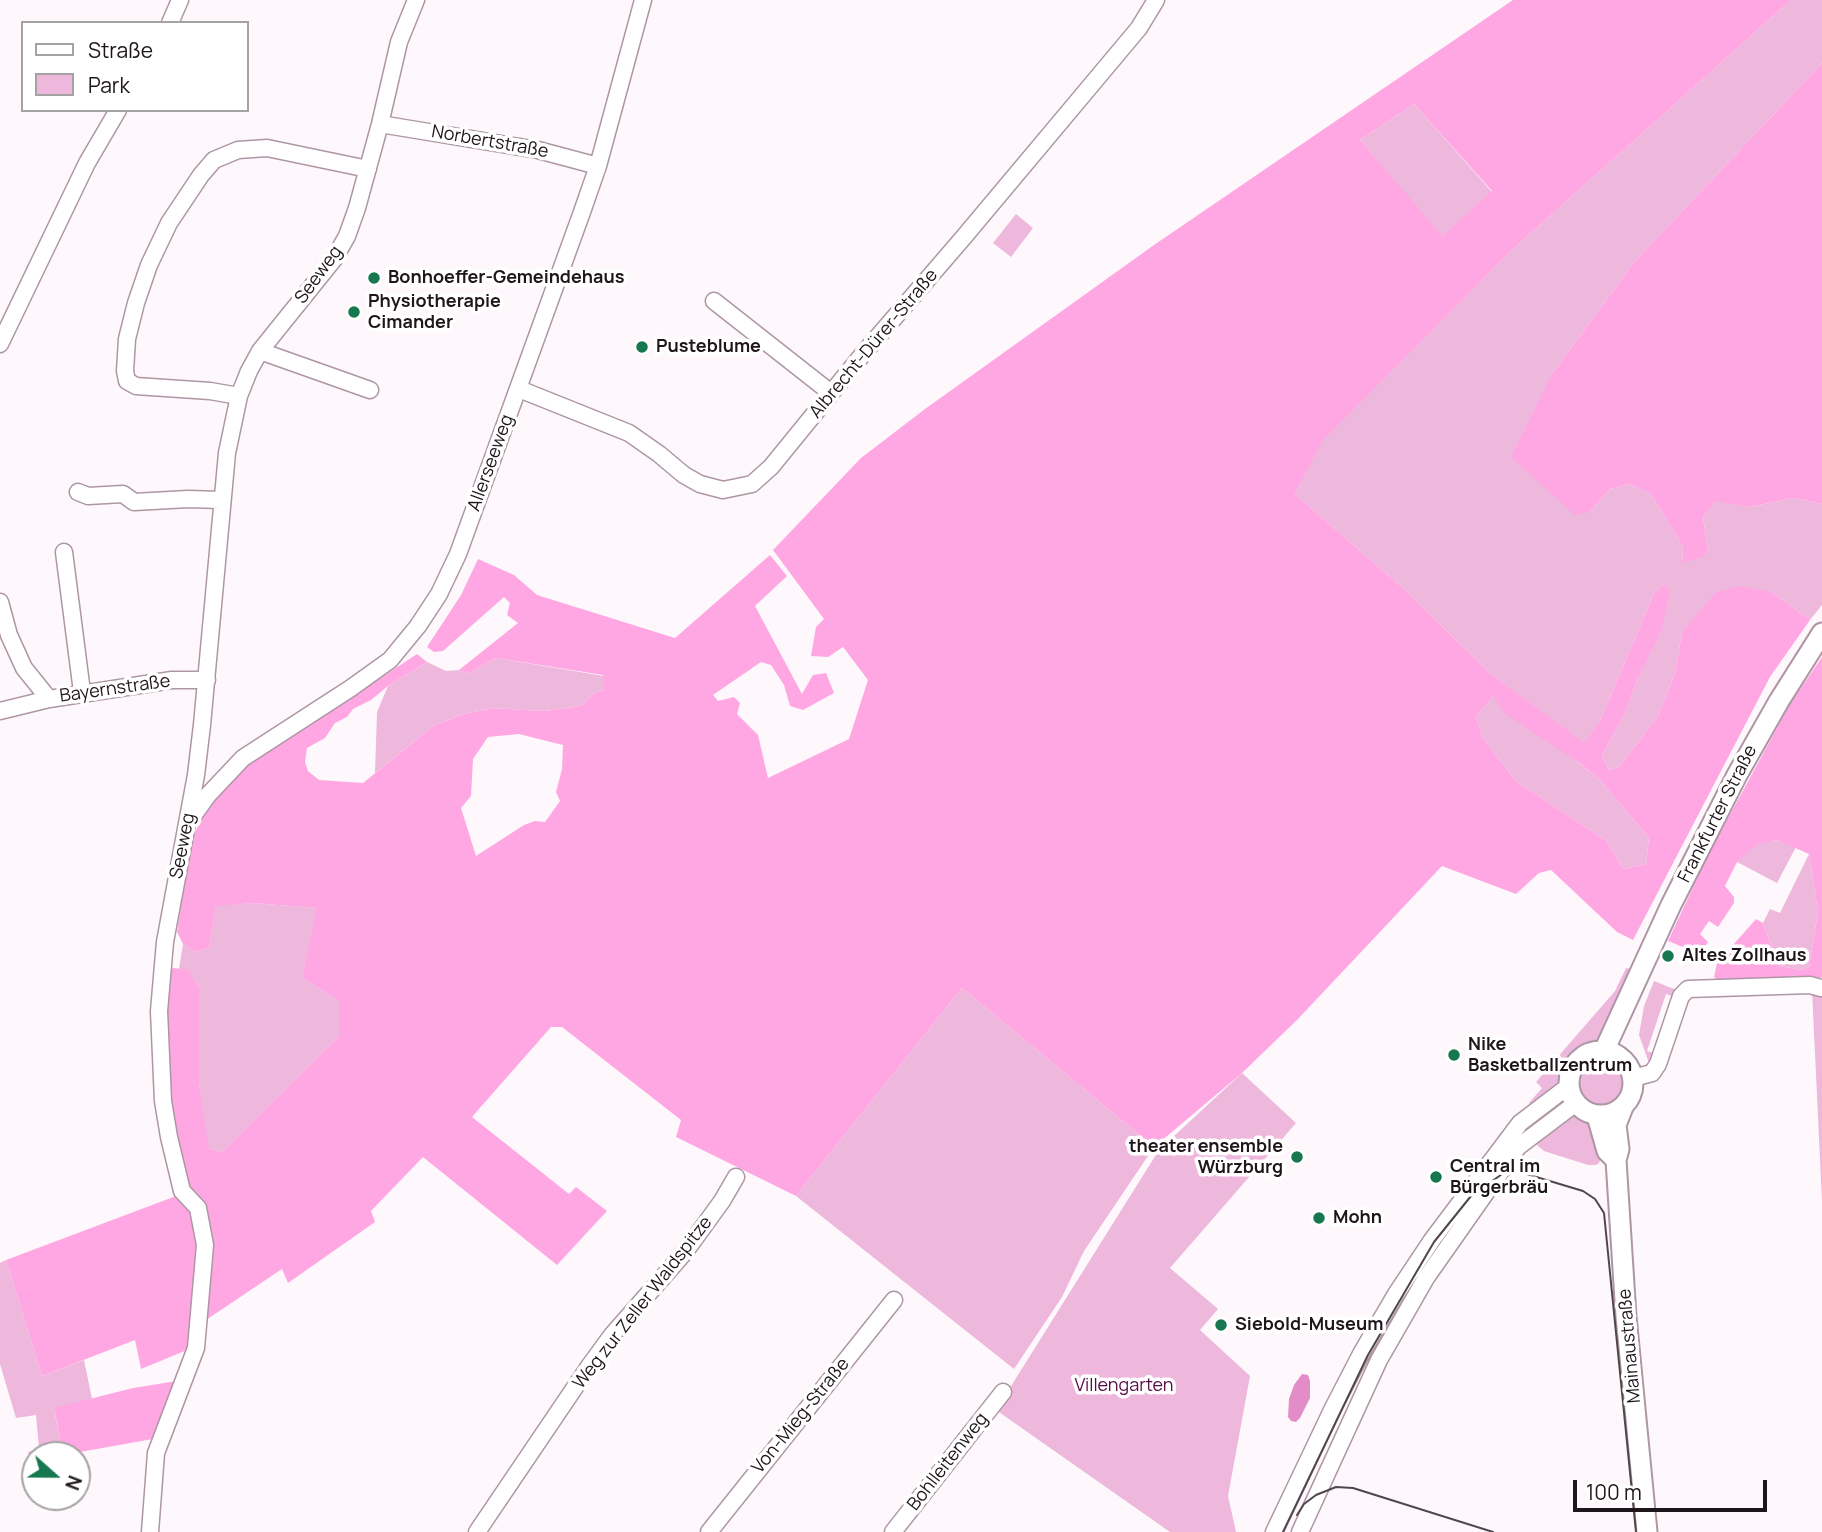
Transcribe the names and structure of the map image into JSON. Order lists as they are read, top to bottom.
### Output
{
  "streets": {
    "main road": ["Frankfurter Straße", "Mainaustraße"],
    "street": [
      "Norbertstraße",
      "Seeweg",
      "Albrecht-Dürer-Straße",
      "Allerseeweg",
      "Bayernstraße",
      "Weg zur Zeller Waldspitze",
      "Von-Mieg-Straße",
      "Bohlleitenweg"
    ]
  },
  "crossings": [
    ["Norbertstraße", "Seeweg"],
    ["Norbertstraße", "Allerseeweg"],
    ["Seeweg", "Allerseeweg"],
    ["Seeweg", "Bayernstraße"],
    ["Albrecht-Dürer-Straße", "Allerseeweg"],
    ["Frankfurter Straße", "Mainaustraße"]
  ],
  "parks": ["Villengarten"],
  "places": [
    "Bonhoeffer-Gemeindehaus",
    "Physiotherapie Cimander",
    "Pusteblume",
    "Altes Zollhaus",
    "Nike Basketballzentrum",
    "theater ensemble Würzburg",
    "Central im Bürgerbräu",
    "Mohn",
    "Siebold-Museum"
  ],
  "legend": ["Straße", "Park"],
  "scale_bar": "100 m",
  "north": "right"
}
